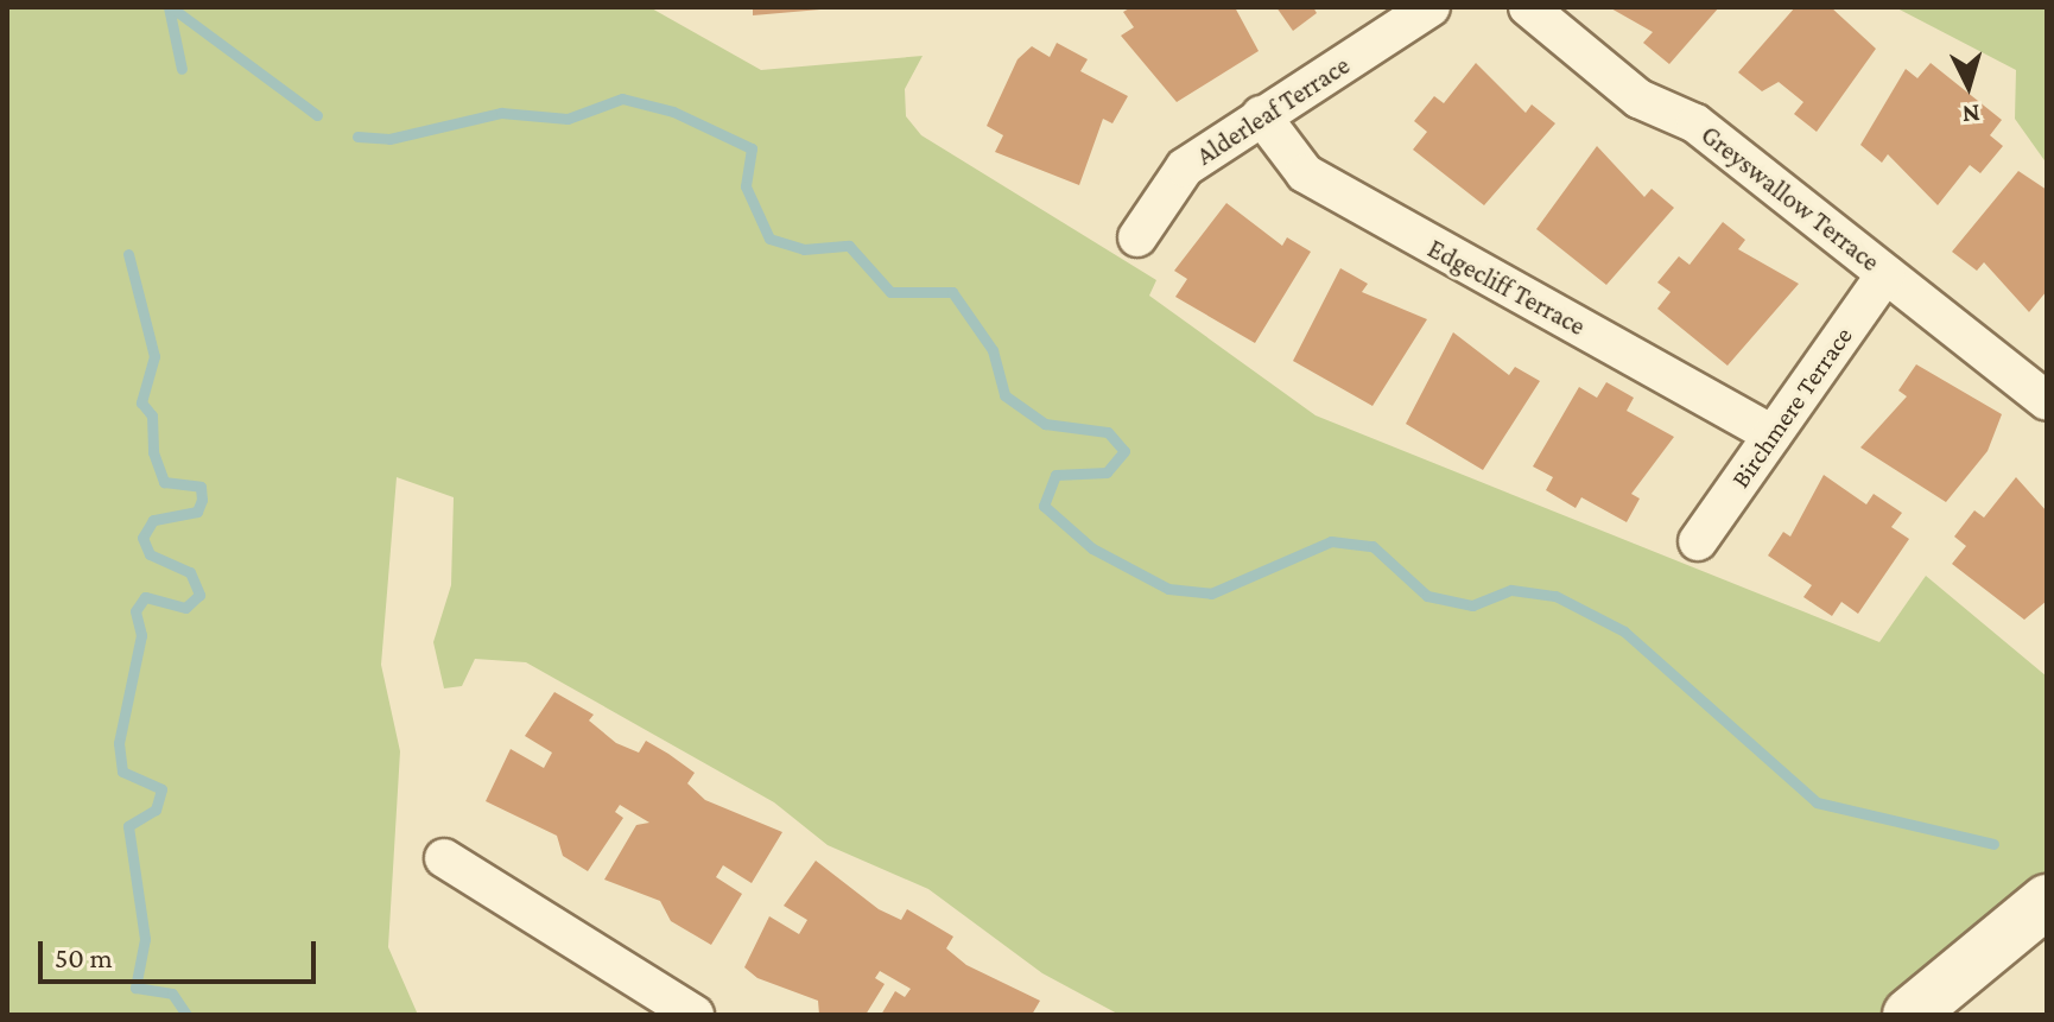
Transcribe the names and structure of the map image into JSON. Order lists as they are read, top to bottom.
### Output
{
  "streets": {
    "street": [
      "Alderleaf Terrace",
      "Greyswallow Terrace",
      "Edgecliff Terrace",
      "Birchmere Terrace"
    ]
  },
  "crossings": [
    ["Alderleaf Terrace", "Edgecliff Terrace"],
    ["Greyswallow Terrace", "Birchmere Terrace"],
    ["Edgecliff Terrace", "Birchmere Terrace"]
  ],
  "scale_bar": "50 m",
  "north": "bottom"
}
